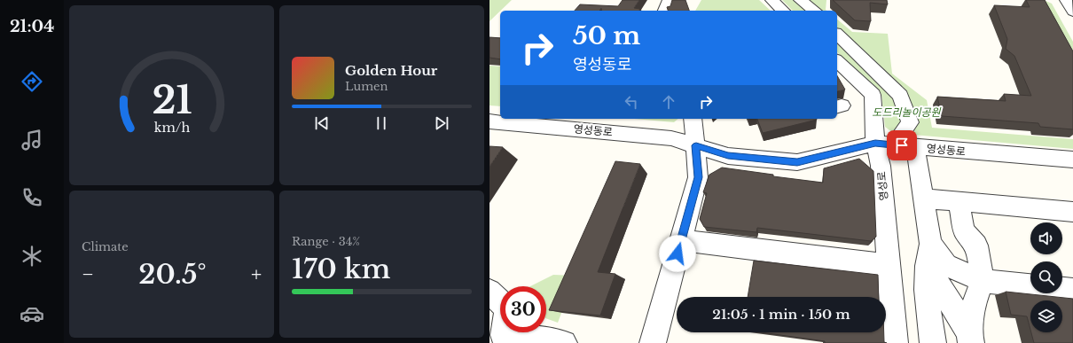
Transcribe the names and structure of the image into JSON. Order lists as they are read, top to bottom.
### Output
{
  "streets": {
    "street": ["영성동로", "영성로"]
  },
  "crossings": [
    ["영성동로", "영성로"]
  ],
  "parks": ["도드리놀이공원"],
  "page": {
    "tabs": "21:04",
    "turn": ["50 m", "영성동로"],
    "song": ["Golden Hour", "Lumen"],
    "tile": [
      "Climate",
      ["Range · 34%", "170 km"]
    ],
    "heat": ["−", "20.5°", "+"],
    "limit": "30",
    "trip": "21:05 · 1 min · 150 m",
    "gauge": ["21", "km/h"]
  }
}
